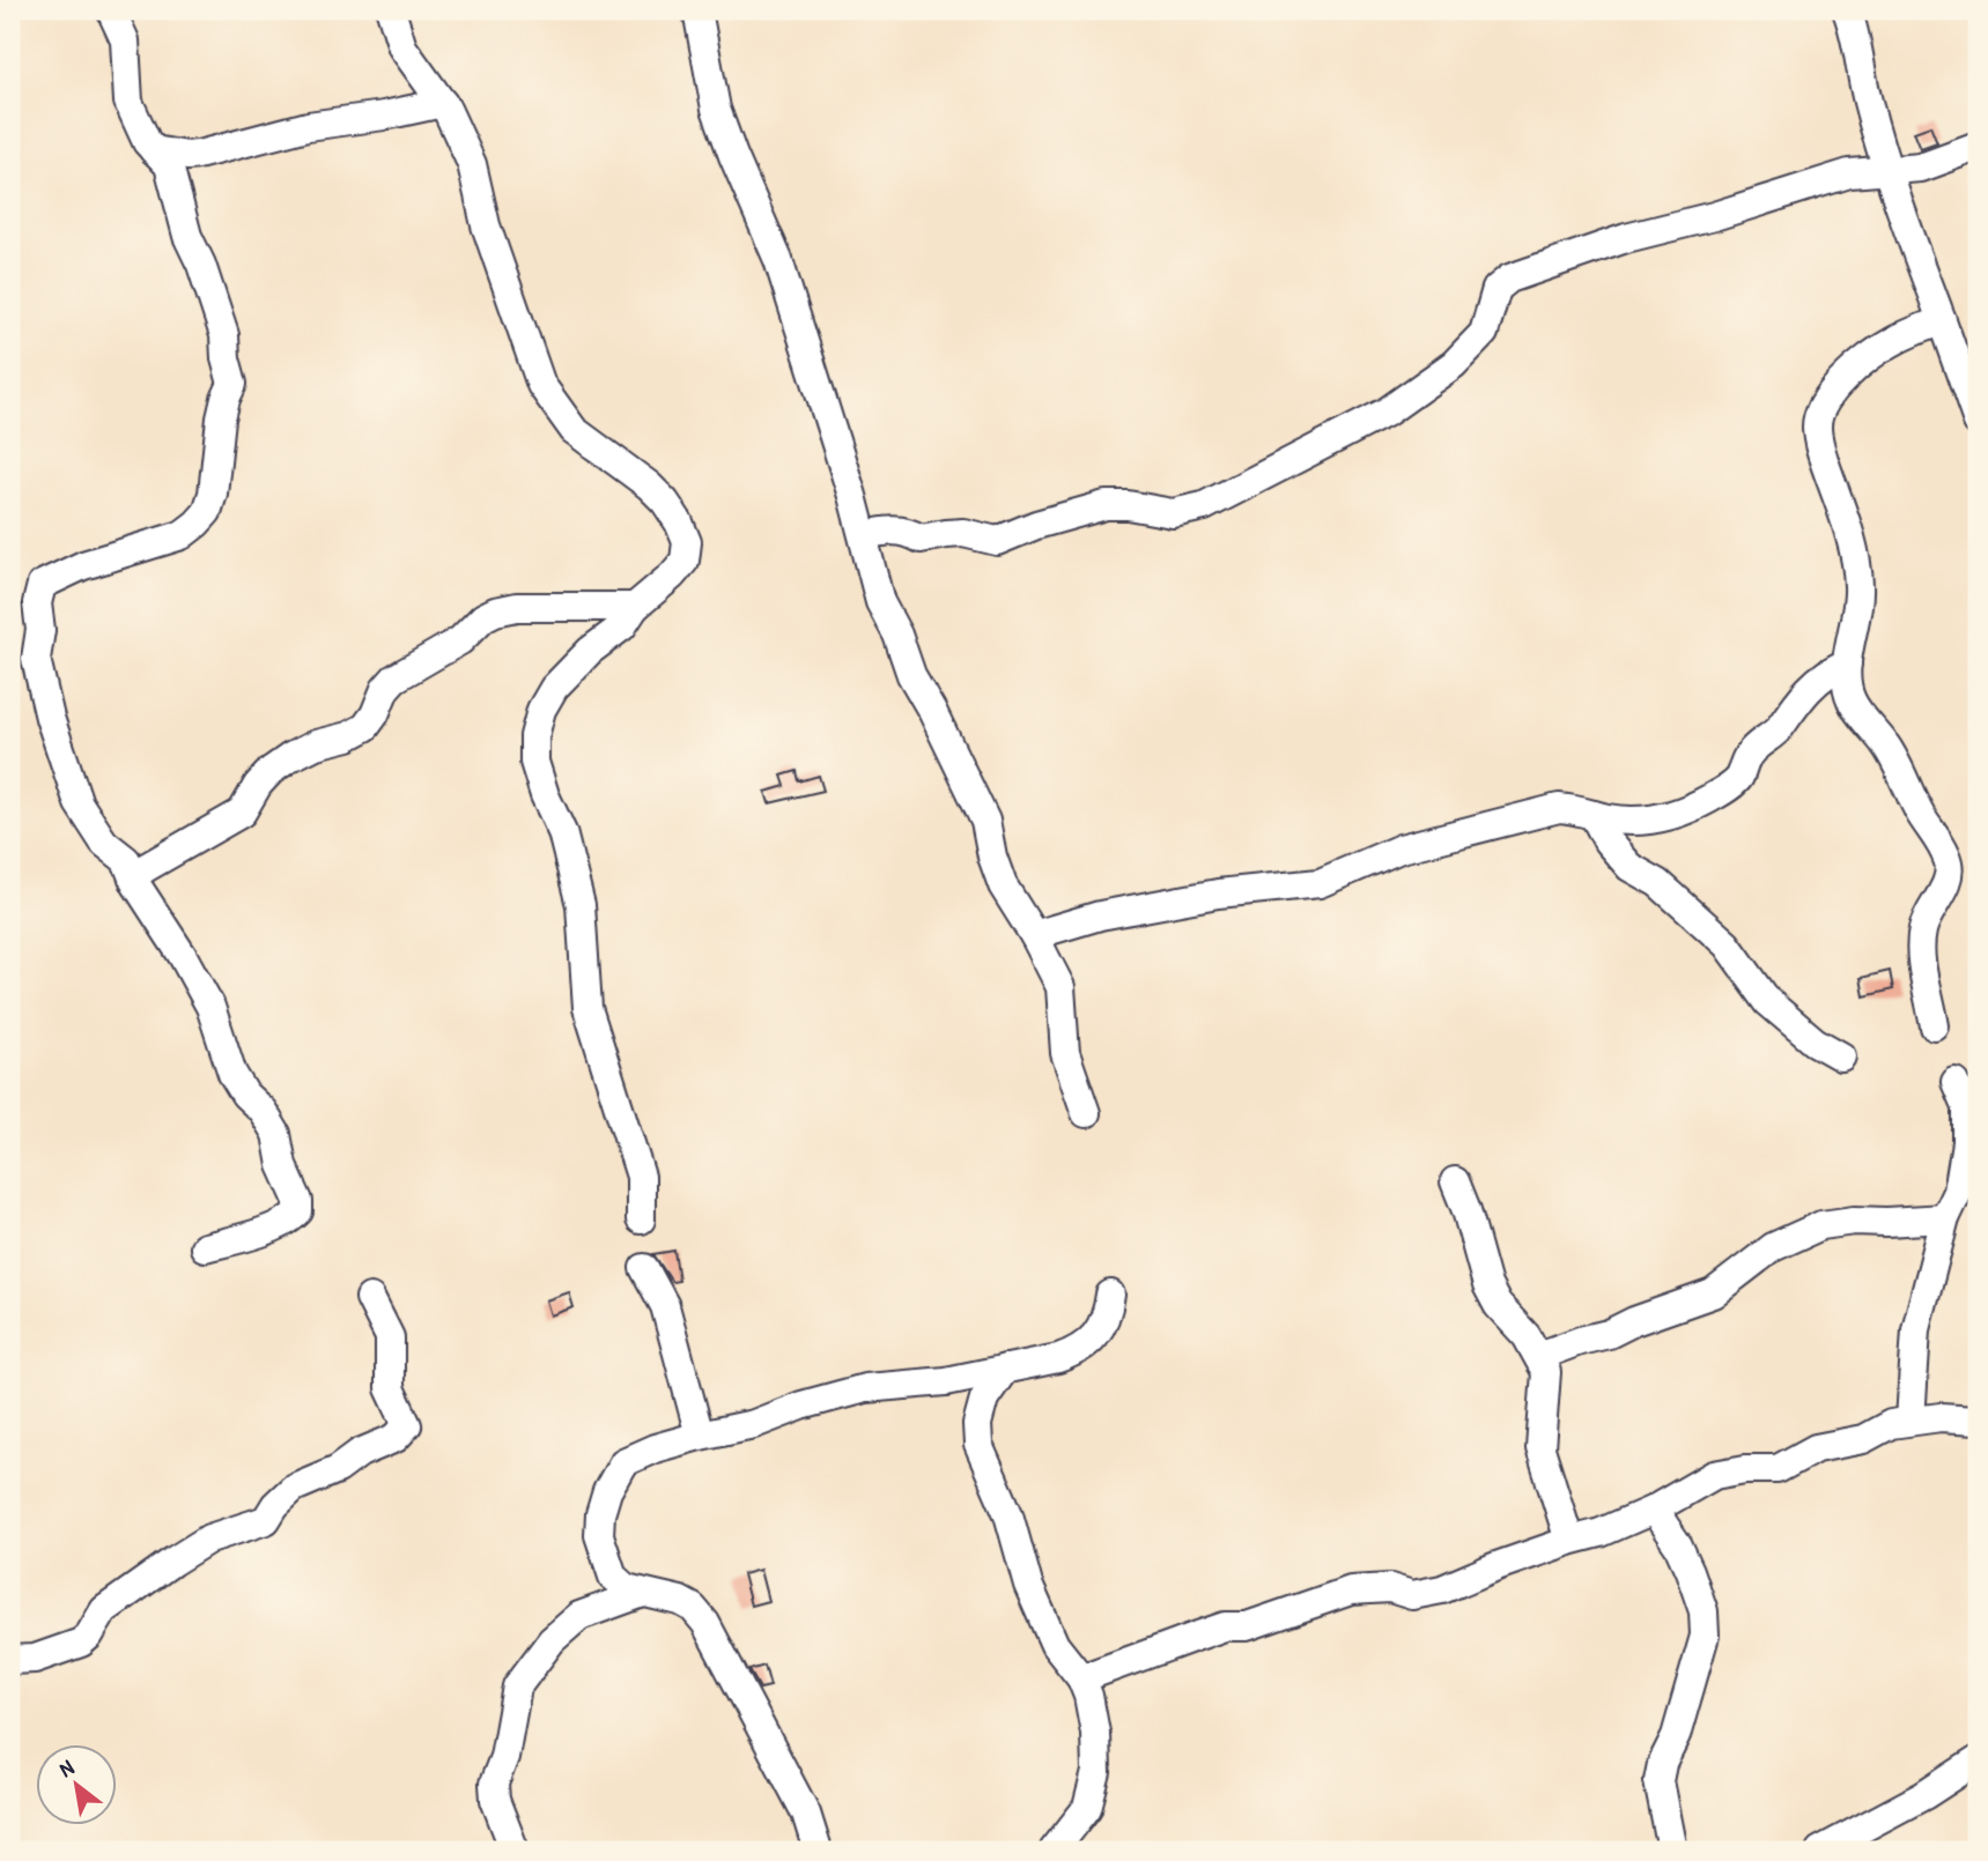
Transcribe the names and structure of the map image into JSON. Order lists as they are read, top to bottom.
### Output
{
  "north": "top left"
}
